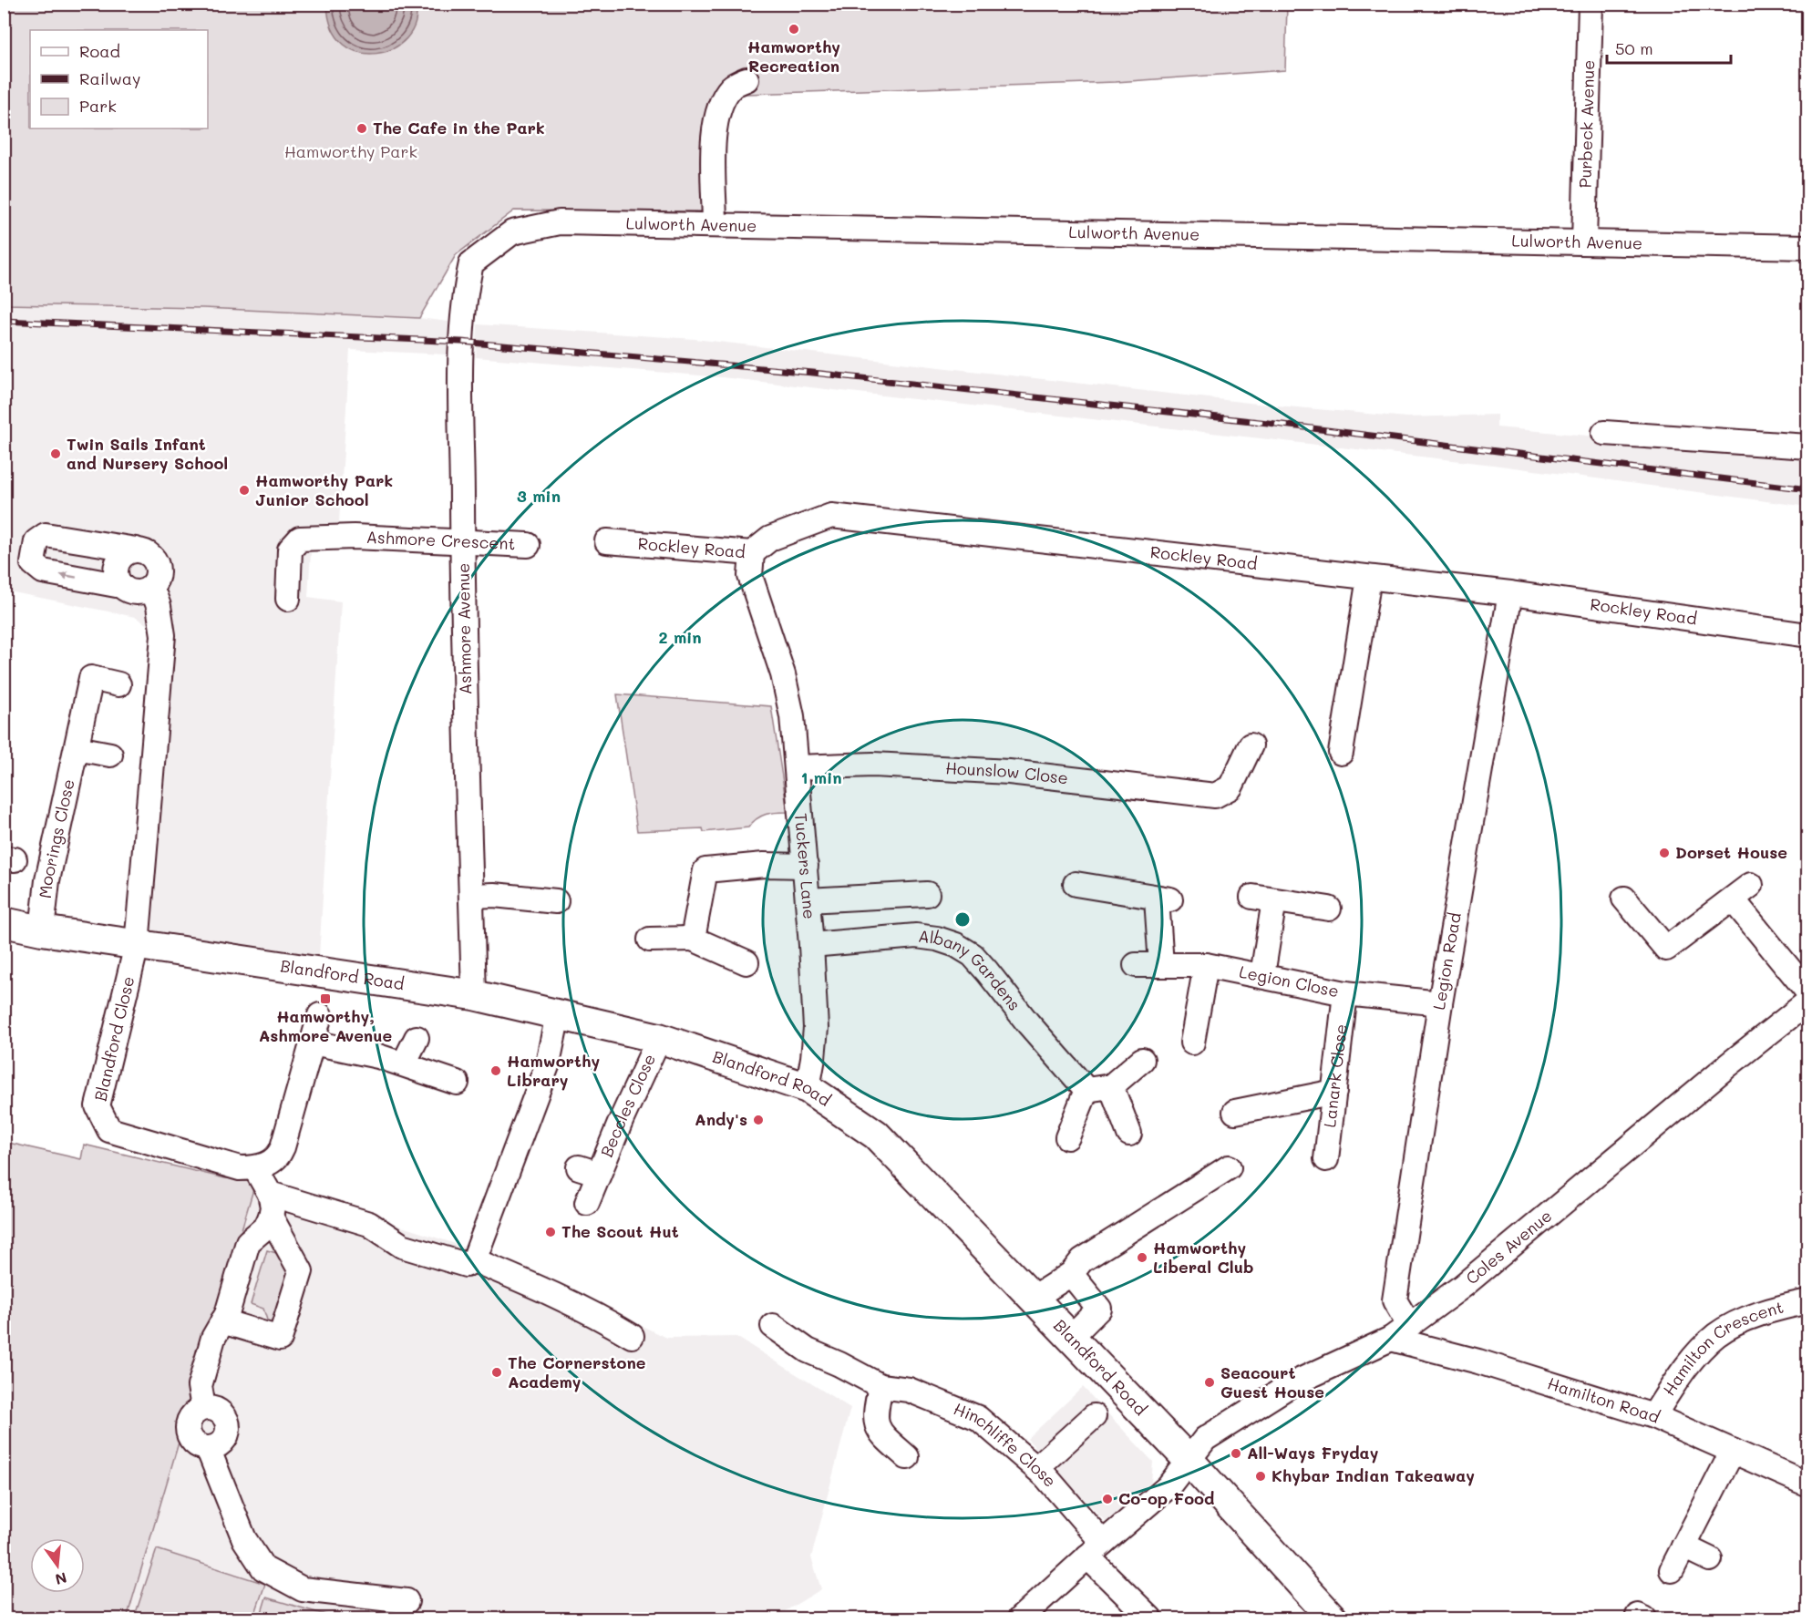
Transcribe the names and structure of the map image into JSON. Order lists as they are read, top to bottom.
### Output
{
  "streets": {
    "main road": ["Blandford Road"],
    "street": [
      "Purbeck Avenue",
      "Lulworth Avenue",
      "Ashmore Crescent",
      "Rockley Road",
      "Ashmore Avenue",
      "Hounslow Close",
      "Moorings Close",
      "Tuckers Lane",
      "Legion Road",
      "Albany Gardens",
      "Legion Close",
      "Blandford Close",
      "Lanark Close",
      "Beccles Close",
      "Coles Avenue",
      "Hamilton Crescent",
      "Hamilton Road",
      "Hinchliffe Close"
    ]
  },
  "crossings": [
    ["Purbeck Avenue", "Lulworth Avenue"],
    ["Lulworth Avenue", "Ashmore Avenue"],
    ["Ashmore Crescent", "Ashmore Avenue"],
    ["Rockley Road", "Tuckers Lane"],
    ["Rockley Road", "Legion Road"],
    ["Ashmore Avenue", "Blandford Road"],
    ["Hounslow Close", "Tuckers Lane"],
    ["Moorings Close", "Blandford Road"],
    ["Tuckers Lane", "Blandford Road"],
    ["Tuckers Lane", "Albany Gardens"],
    ["Legion Road", "Legion Close"],
    ["Legion Road", "Coles Avenue"],
    ["Legion Road", "Hamilton Road"],
    ["Blandford Road", "Blandford Close"],
    ["Blandford Road", "Beccles Close"],
    ["Blandford Road", "Coles Avenue"],
    ["Legion Close", "Lanark Close"],
    ["Coles Avenue", "Hamilton Road"],
    ["Coles Avenue", "Hinchliffe Close"],
    ["Hamilton Crescent", "Hamilton Road"]
  ],
  "parks": ["Hamworthy Park"],
  "places": {
    "other": [
      "Hamworthy Recreation",
      "The Cafe in the Park",
      "Twin Sails Infant and Nursery School",
      "Hamworthy Park Junior School",
      "Dorset House",
      "Hamworthy Library",
      "Andy's",
      "The Scout Hut",
      "Hamworthy Liberal Club",
      "The Cornerstone Academy",
      "Seacourt Guest House",
      "All-Ways Fryday",
      "Khybar Indian Takeaway",
      "Co-op Food"
    ],
    "transit": ["Hamworthy, Ashmore Avenue"]
  },
  "legend": ["Road", "Railway", "Park"],
  "scale_bar": "50 m",
  "north": "bottom",
  "rings": ["3 min", "2 min", "1 min"]
}
